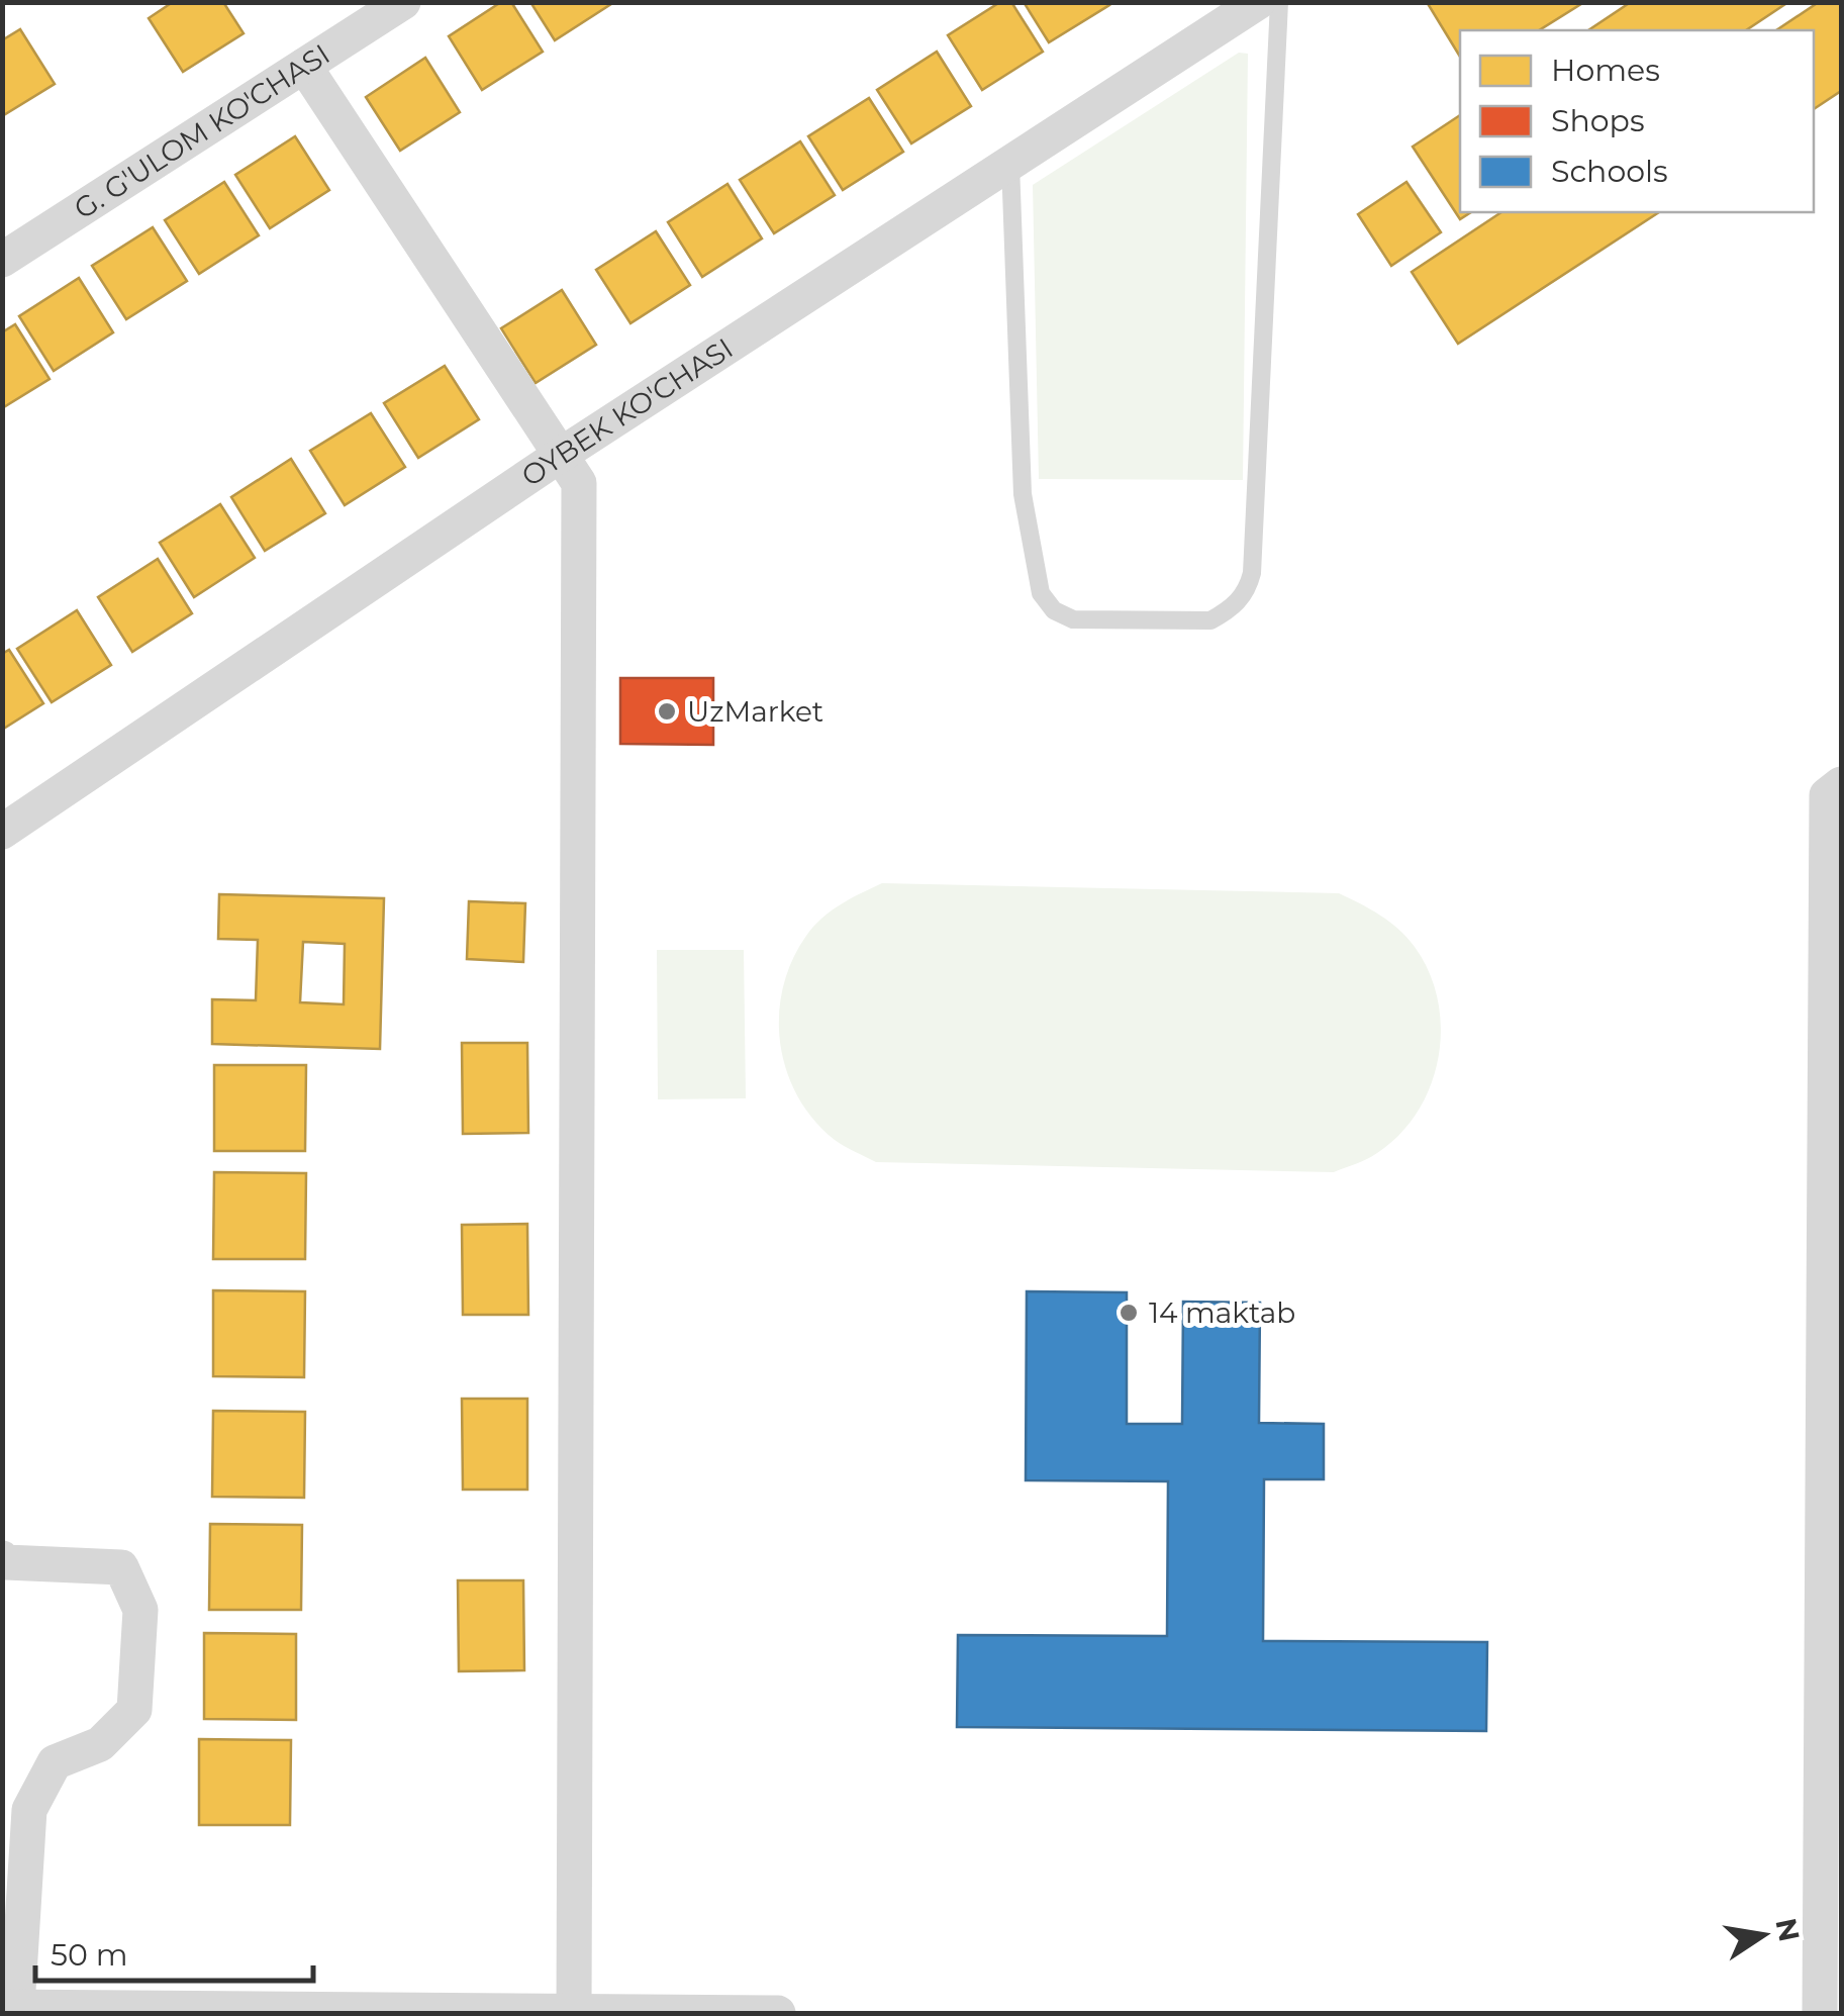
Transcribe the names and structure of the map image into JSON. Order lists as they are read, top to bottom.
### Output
{
  "streets": {
    "street": ["G. G'ULOM KO'CHASI", "OYBEK KO'CHASI"]
  },
  "places": ["UzMarket", "14 maktab"],
  "legend": ["Homes", "Shops", "Schools"],
  "scale_bar": "50 m",
  "north": "right"
}
